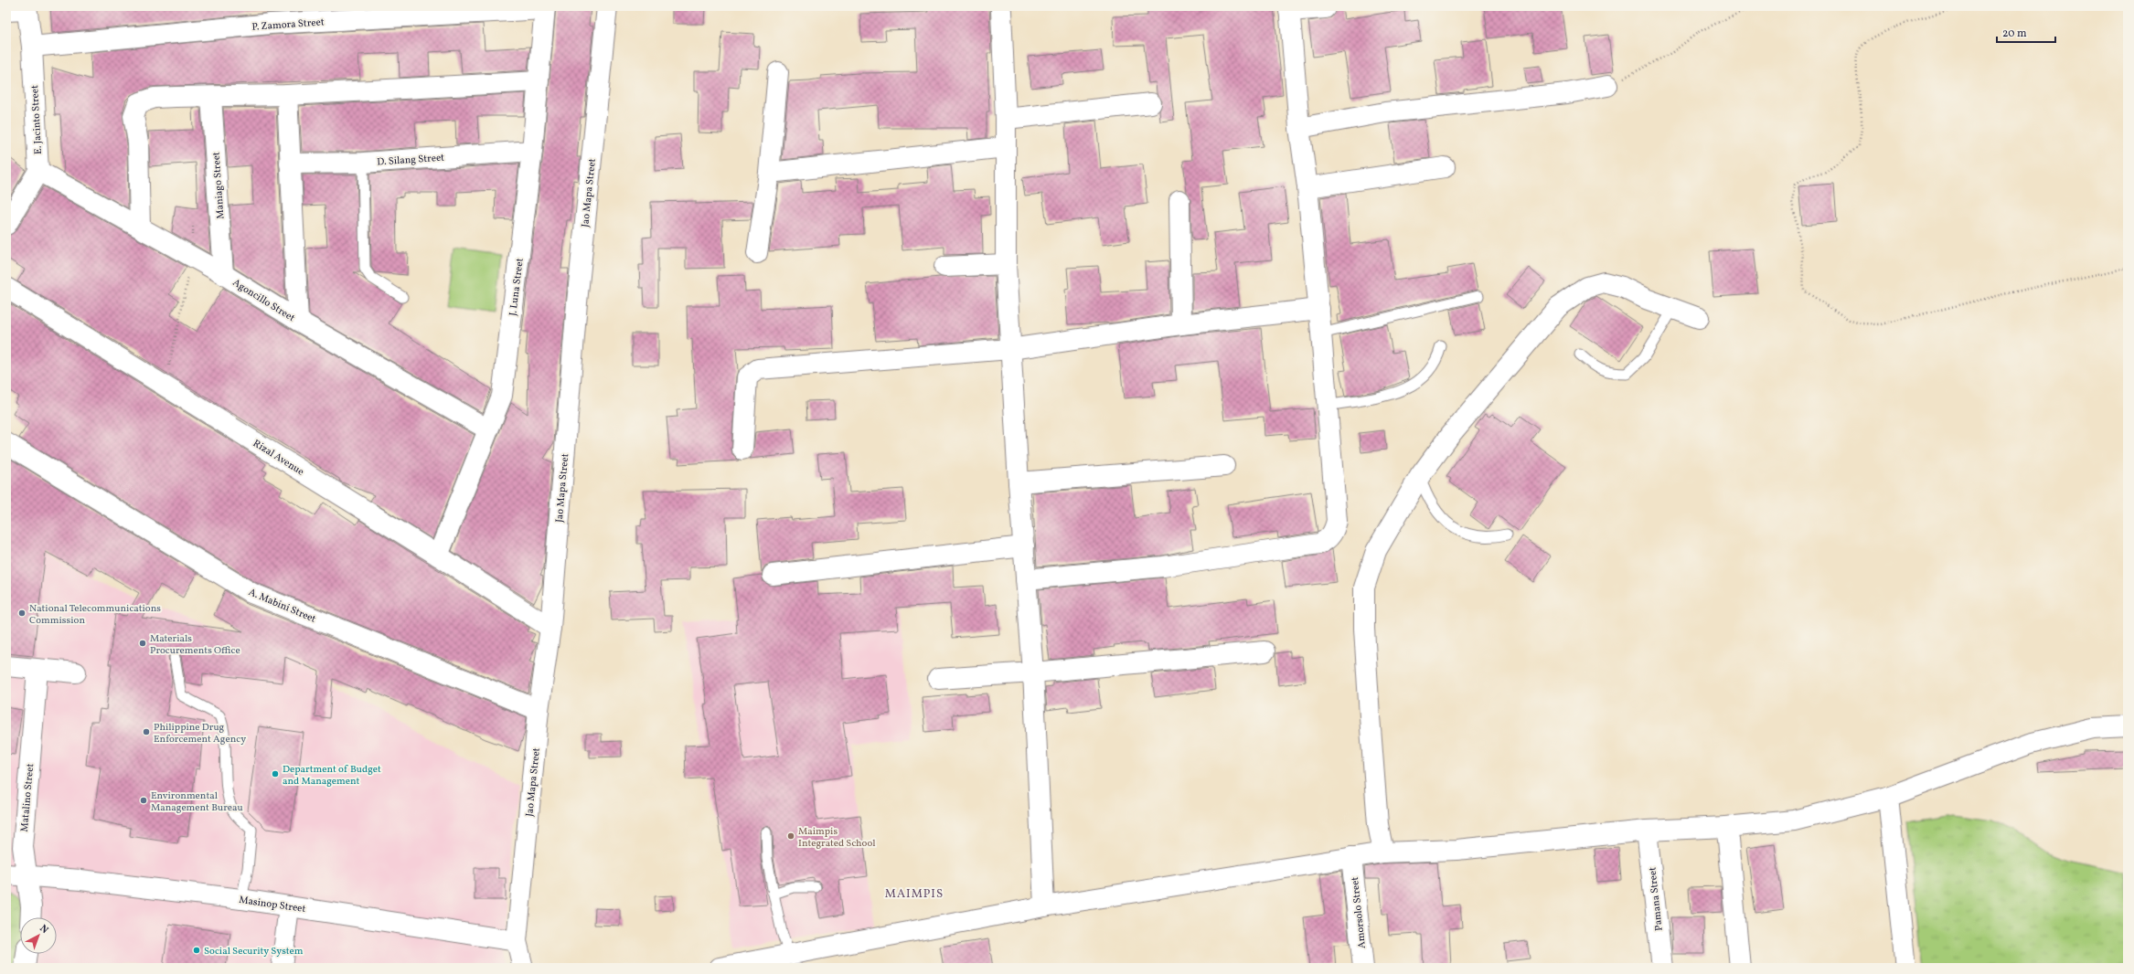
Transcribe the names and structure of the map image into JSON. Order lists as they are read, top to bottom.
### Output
{
  "streets": {
    "street": [
      "P. Zamora Street",
      "E. Jacinto Street",
      "D. Silang Street",
      "Maniago Street",
      "Jao Mapa Street",
      "J. Luna Street",
      "Agoncillo Street",
      "Rizal Avenue",
      "A. Mabini Street",
      "Matalino Street",
      "Pamana Street",
      "Masinop Street",
      "Amorsolo Street"
    ]
  },
  "crossings": [
    ["P. Zamora Street", "E. Jacinto Street"],
    ["P. Zamora Street", "J. Luna Street"],
    ["E. Jacinto Street", "Agoncillo Street"],
    ["D. Silang Street", "J. Luna Street"],
    ["Maniago Street", "Agoncillo Street"],
    ["Jao Mapa Street", "Rizal Avenue"],
    ["Jao Mapa Street", "A. Mabini Street"],
    ["Jao Mapa Street", "Masinop Street"],
    ["J. Luna Street", "Agoncillo Street"],
    ["J. Luna Street", "Rizal Avenue"],
    ["Matalino Street", "Masinop Street"]
  ],
  "districts": ["MAIMPIS"],
  "places": [
    "National Telecommunications Commission",
    "Materials Procurements Office",
    "Philippine Drug Enforcement Agency",
    "Department of Budget and Management",
    "Environmental Management Bureau",
    "Maimpis Integrated School",
    "Social Security System"
  ],
  "scale_bar": "20 m",
  "north": "top right"
}
